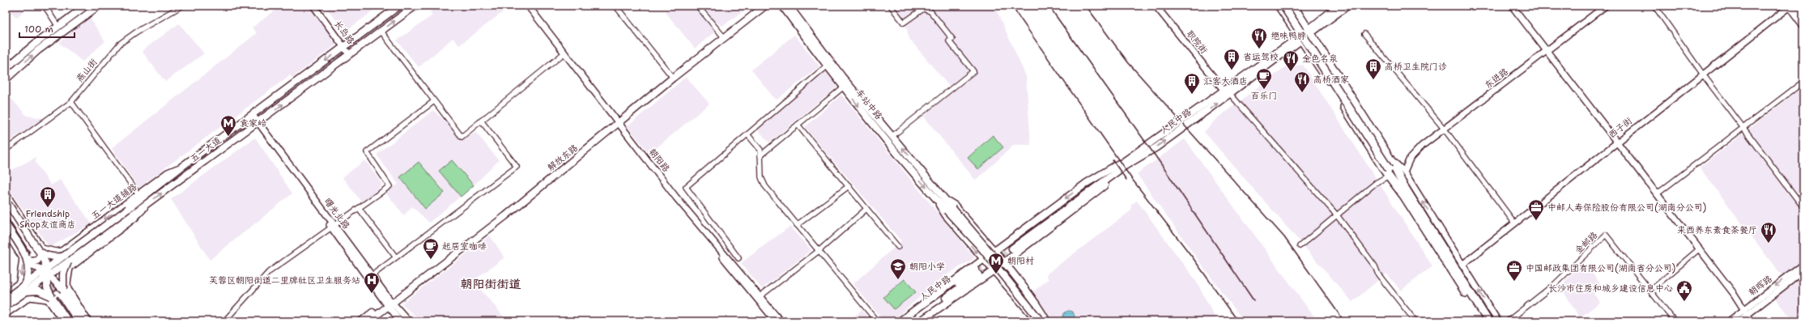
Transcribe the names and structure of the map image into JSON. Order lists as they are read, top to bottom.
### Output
{
  "streets": {
    "main road": [
      "车站中路",
      "人民中路",
      "五一大道",
      "解放东路"
    ],
    "street": [
      "长岛路",
      "职院街",
      "燕山街",
      "东进路",
      "西子街",
      "朝阳路",
      "五一大道辅路",
      "曙光北路",
      "金邮路",
      "朝晖路"
    ]
  },
  "crossings": [
    ["长岛路", "五一大道"],
    ["职院街", "人民中路"],
    ["五一大道", "五一大道辅路"],
    ["五一大道", "曙光北路"],
    ["解放东路", "朝阳路"],
    ["解放东路", "曙光北路"]
  ],
  "districts": ["朝阳街街道"],
  "places": {
    "restaurant": [
      "绝味鸭脖",
      "金色名泉",
      "高桥酒家",
      "来西养东素食茶餐厅"
    ],
    "building": [
      "省运驾校",
      "高桥卫生院门诊",
      "汇客大酒店",
      "Friendship Shop友谊商店"
    ],
    "cafe": ["百乐门", "起居室咖啡"],
    "metro station": ["袁家岭", "朝阳村"],
    "office": ["中邮人寿保险股份有限公司(湖南分公司)", "中国邮政集团有限公司(湖南省分公司)"],
    "school or university": ["朝阳小学"],
    "hospital": ["芙蓉区朝阳街道二里牌社区卫生服务站"],
    "public building": ["长沙市住房和城乡建设信息中心"]
  },
  "scale_bar": "100 m"
}
